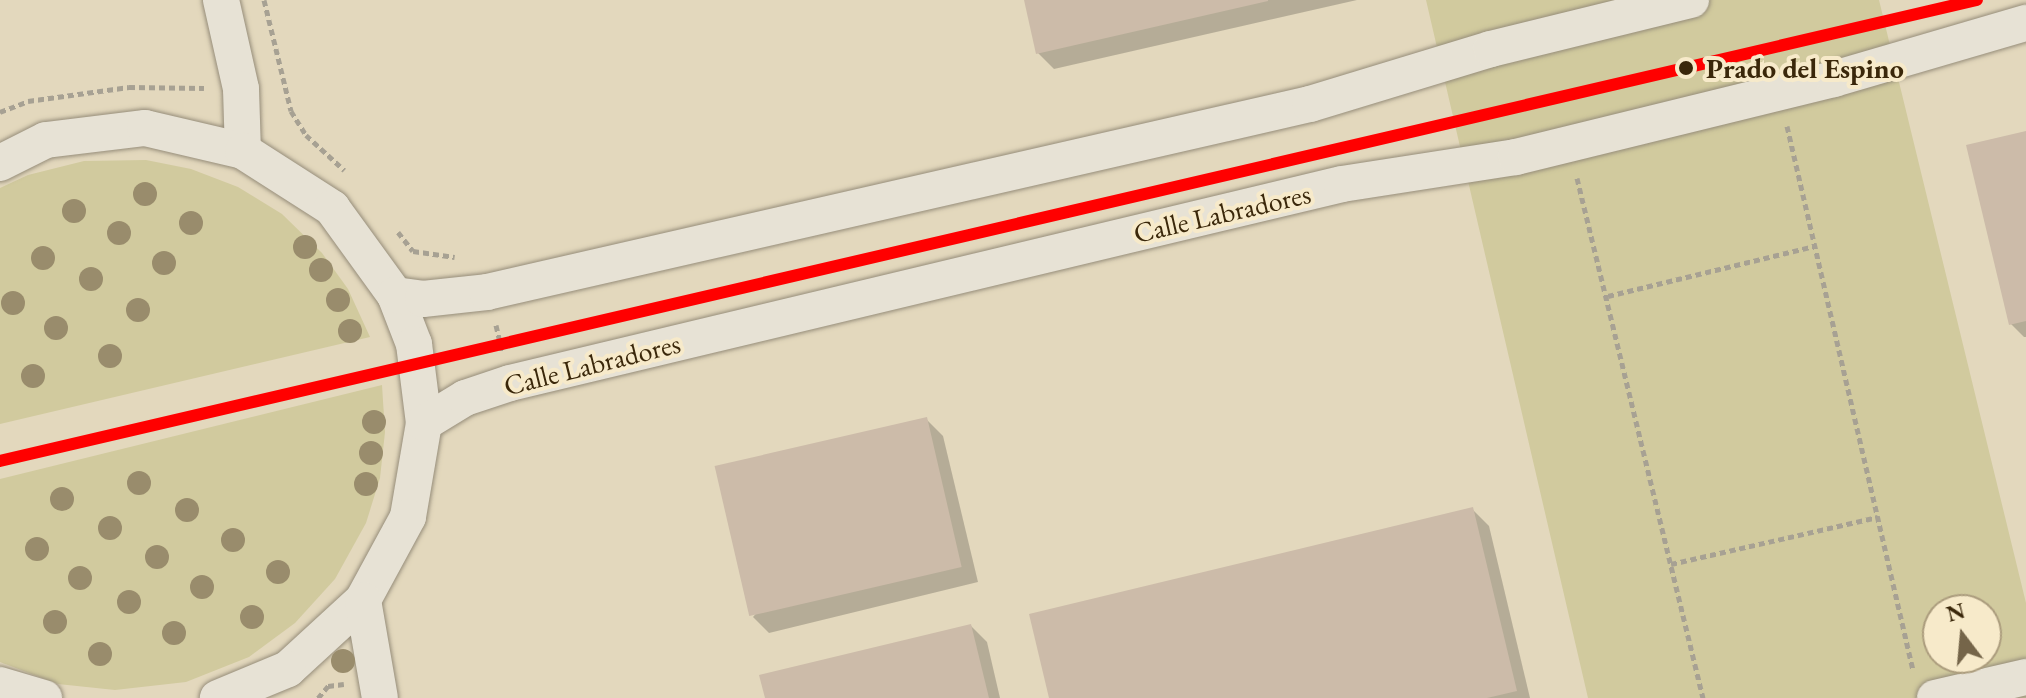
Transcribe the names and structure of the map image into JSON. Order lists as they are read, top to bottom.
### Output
{
  "streets": {
    "street": ["Calle Labradores"]
  },
  "places": ["Prado del Espino"],
  "north": "top"
}
